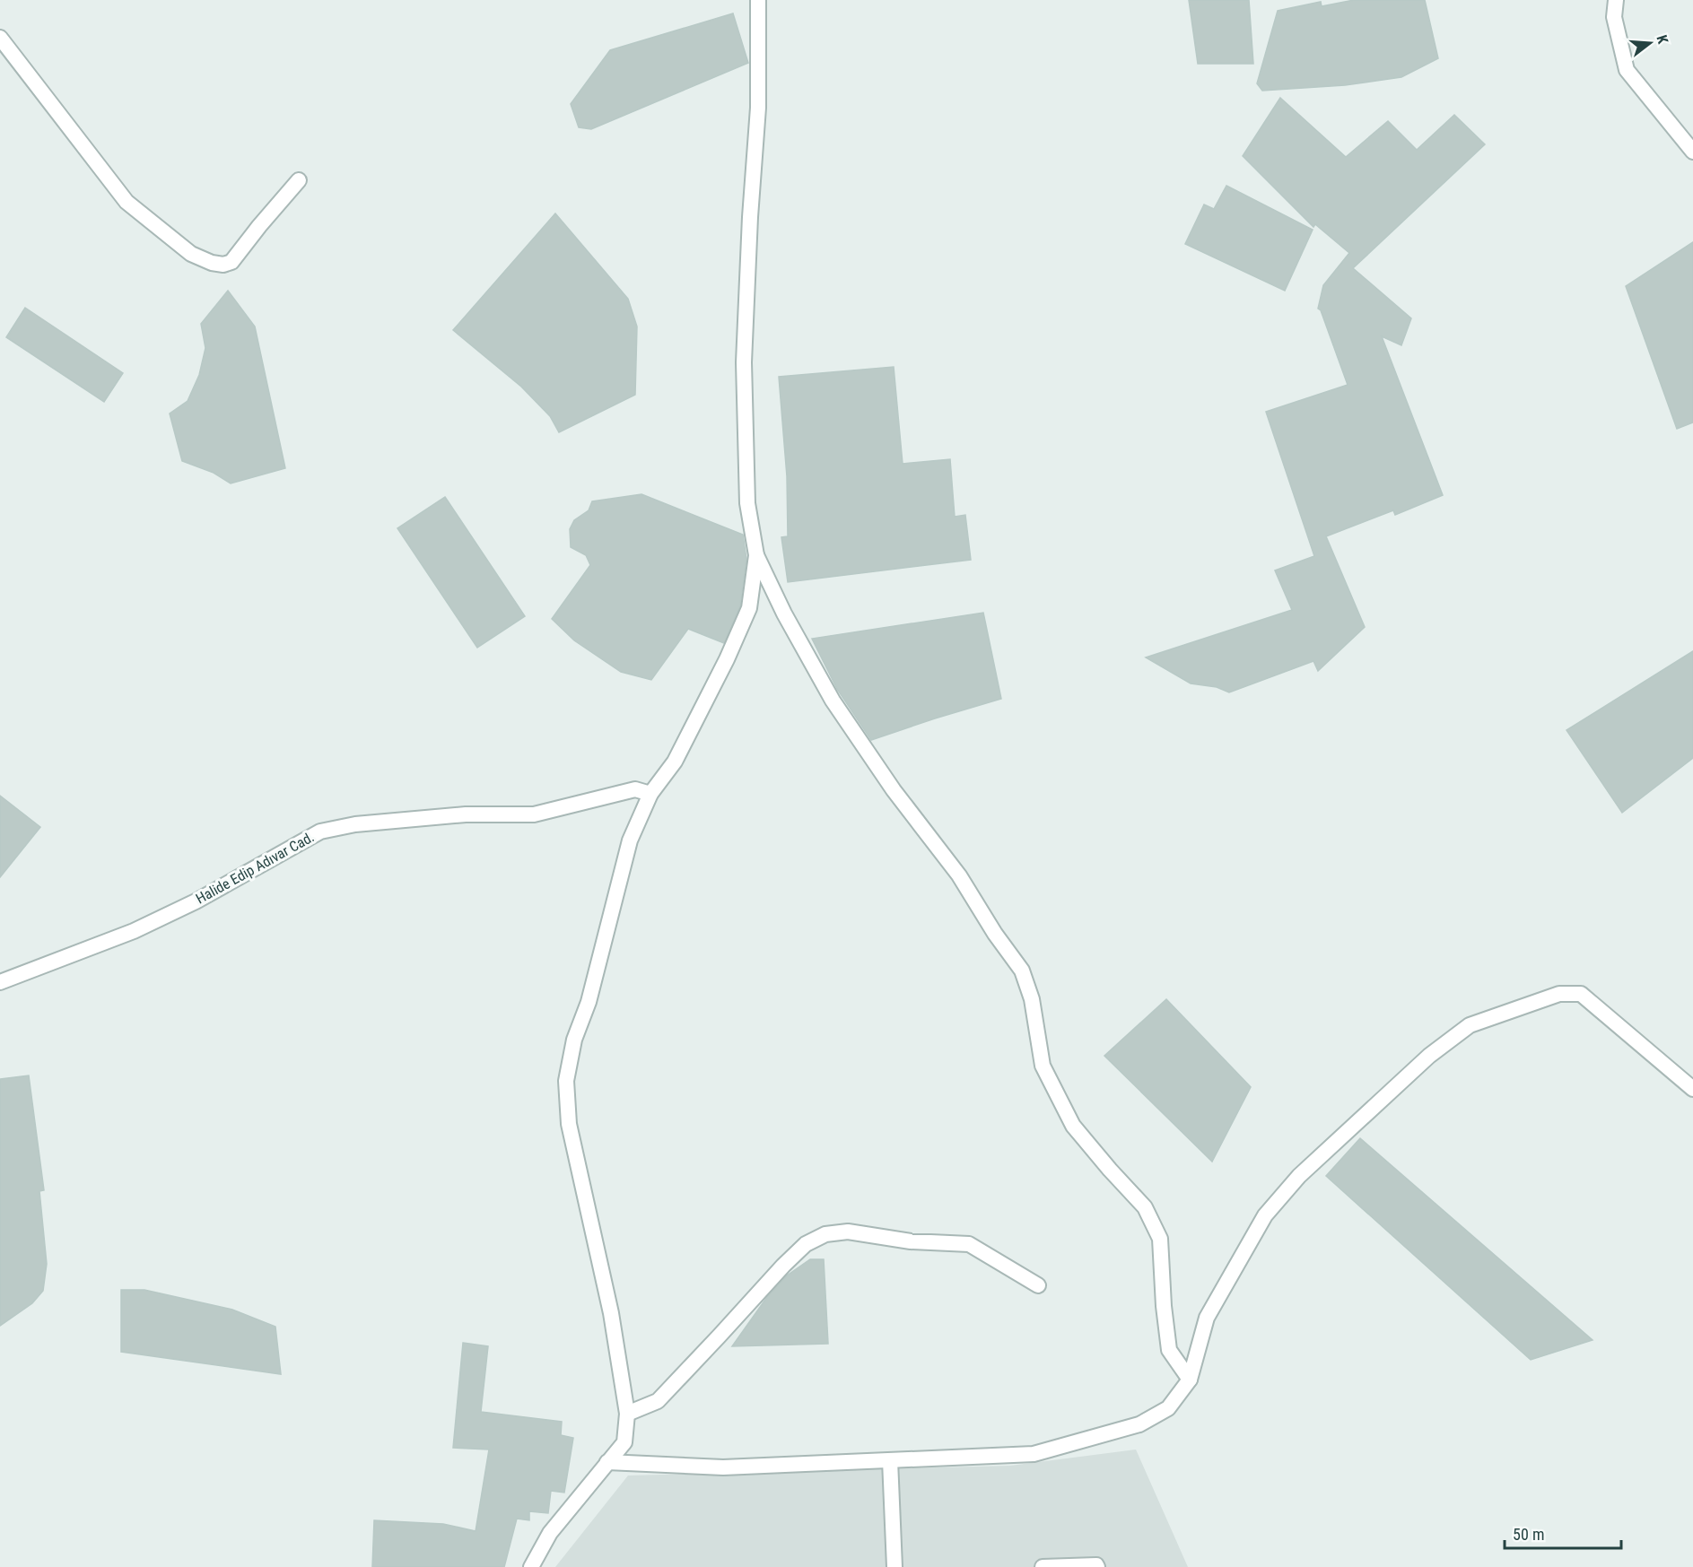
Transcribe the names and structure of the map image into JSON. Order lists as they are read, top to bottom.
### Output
{
  "streets": {
    "street": ["Halide Edip Adıvar Cad."]
  },
  "scale_bar": "50 m",
  "north": "right"
}
